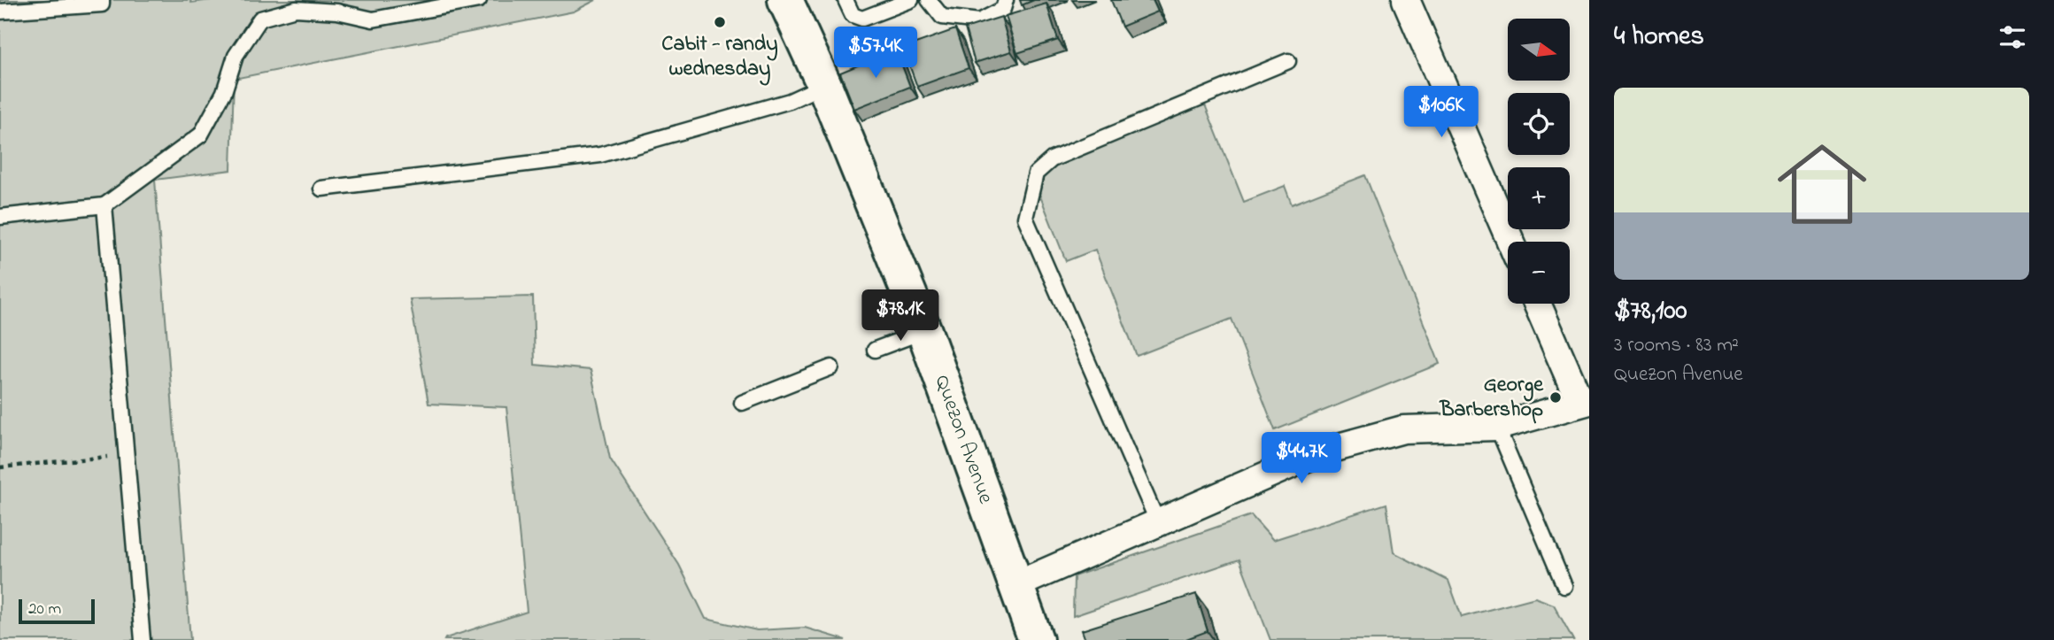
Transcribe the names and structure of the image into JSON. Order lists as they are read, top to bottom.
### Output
{
  "streets": {
    "main road": ["Quezon Avenue"]
  },
  "places": ["Cabit - randy wednesday", "George Barbershop"],
  "scale_bar": "20 m",
  "north": "right",
  "page": {
    "heading": "4 homes",
    "map_buttons": ["+", "−"],
    "price": [
      "$57.4K",
      "$106K",
      "$78.1K",
      "$44.7K"
    ],
    "list": [
      {
        "name": "$78,100",
        "note": "3 rooms · 83 m² · Quezon Avenue"
      }
    ],
    "scale": "20 m"
  }
}
